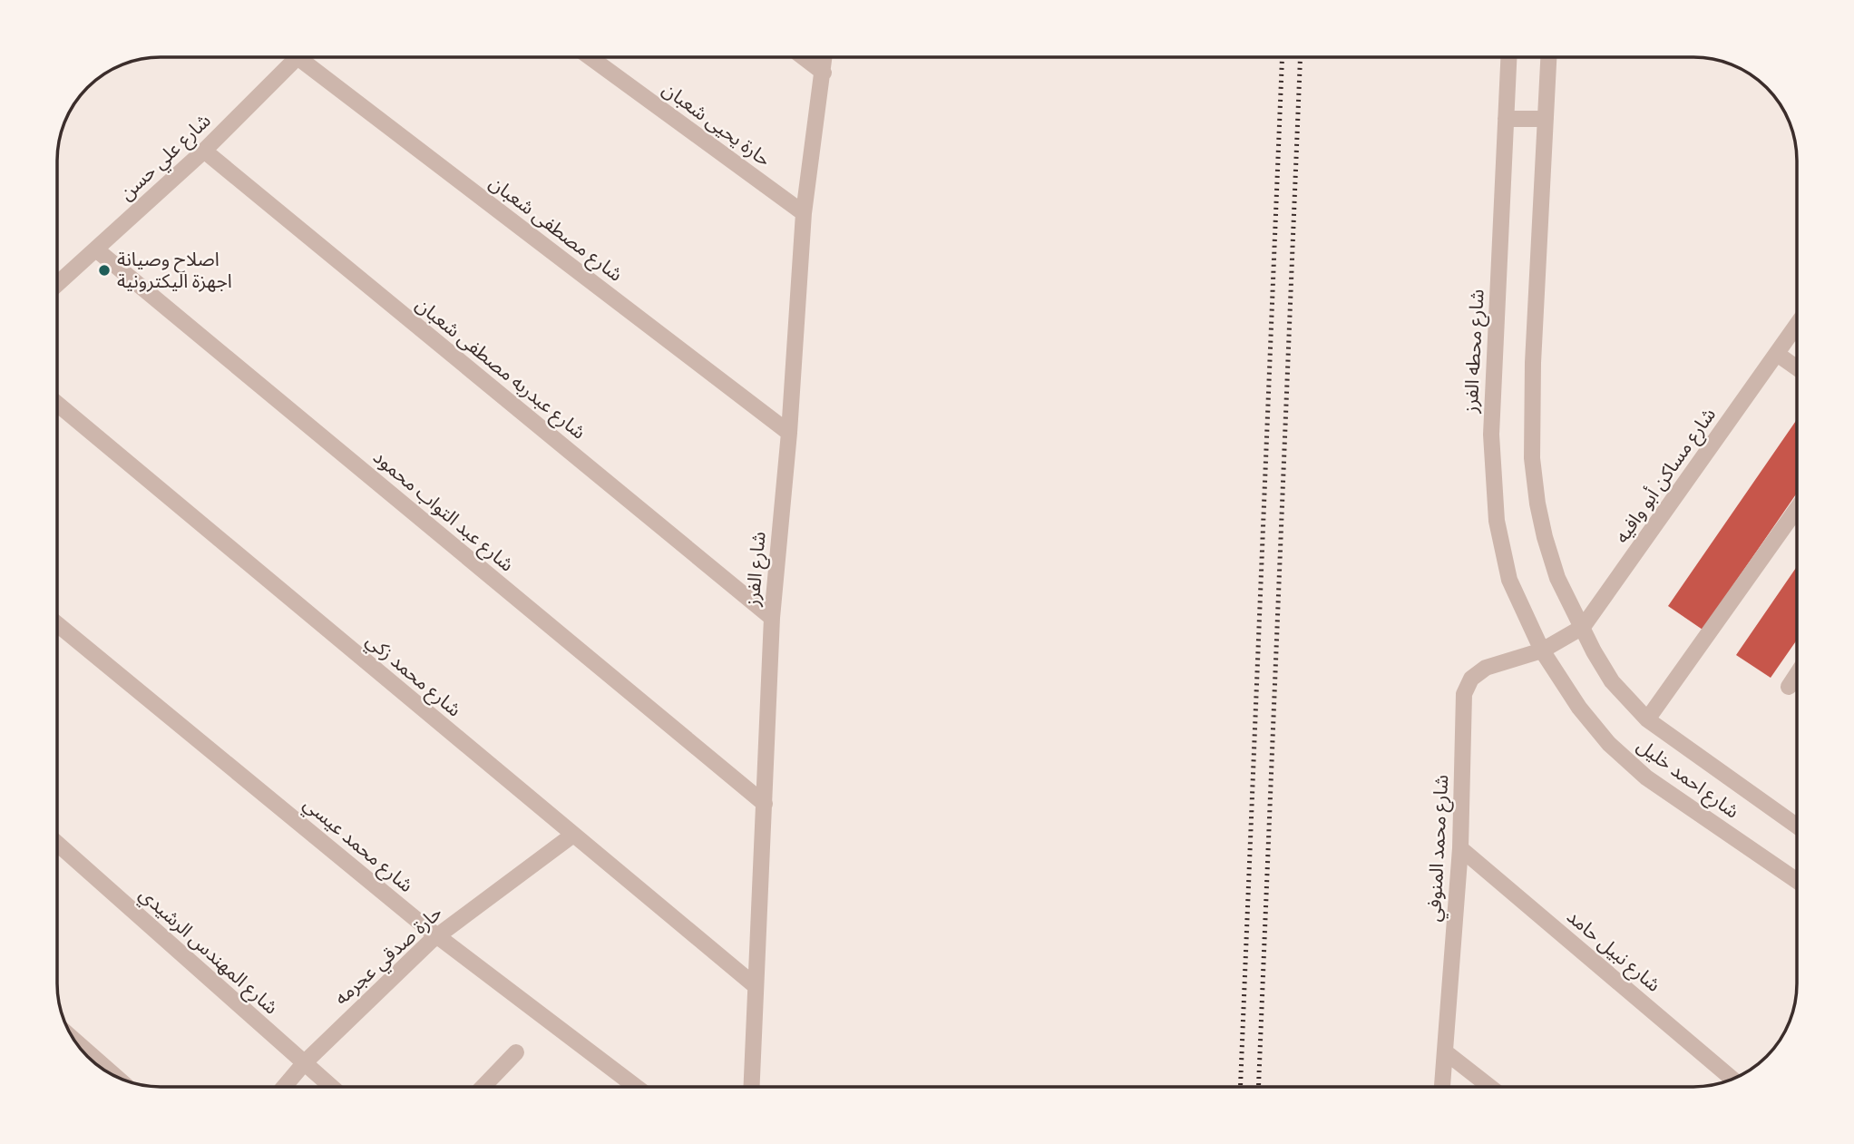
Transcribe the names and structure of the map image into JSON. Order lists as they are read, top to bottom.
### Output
{
  "streets": {
    "street": [
      "حارة يحيى شعبان",
      "شارع علي حسن",
      "شارع مصطفى شعبان",
      "شارع محطه الفرز",
      "شارع عبدربه مصطفى شعبان",
      "شارع مساكن أبو وافيه",
      "شارع عبد التواب محمود",
      "شارع الفرز",
      "شارع محمد زكي",
      "شارع احمد خليل",
      "شارع محمد عيسي",
      "شارع محمد المنوفي",
      "شارع المهندس الرشيدي",
      "شارع نبيل حامد",
      "حارة صدقي عجرمه"
    ]
  },
  "crossings": [
    ["حارة يحيى شعبان", "شارع الفرز"],
    ["شارع علي حسن", "شارع عبدربه مصطفى شعبان"],
    ["شارع علي حسن", "شارع عبد التواب محمود"],
    ["شارع مصطفى شعبان", "شارع الفرز"],
    ["شارع محطه الفرز", "شارع مساكن أبو وافيه"],
    ["شارع محطه الفرز", "شارع احمد خليل"],
    ["شارع محطه الفرز", "شارع محمد المنوفي"],
    ["شارع عبدربه مصطفى شعبان", "شارع الفرز"],
    ["شارع مساكن أبو وافيه", "شارع احمد خليل"],
    ["شارع مساكن أبو وافيه", "شارع محمد المنوفي"],
    ["شارع عبد التواب محمود", "شارع الفرز"],
    ["شارع الفرز", "شارع محمد زكي"],
    ["شارع محمد زكي", "حارة صدقي عجرمه"],
    ["شارع احمد خليل", "شارع محمد المنوفي"],
    ["شارع محمد عيسي", "حارة صدقي عجرمه"],
    ["شارع محمد المنوفي", "شارع نبيل حامد"],
    ["شارع المهندس الرشيدي", "حارة صدقي عجرمه"]
  ],
  "places": ["اصلاح وصيانة اجهزة اليكترونية"]
}
